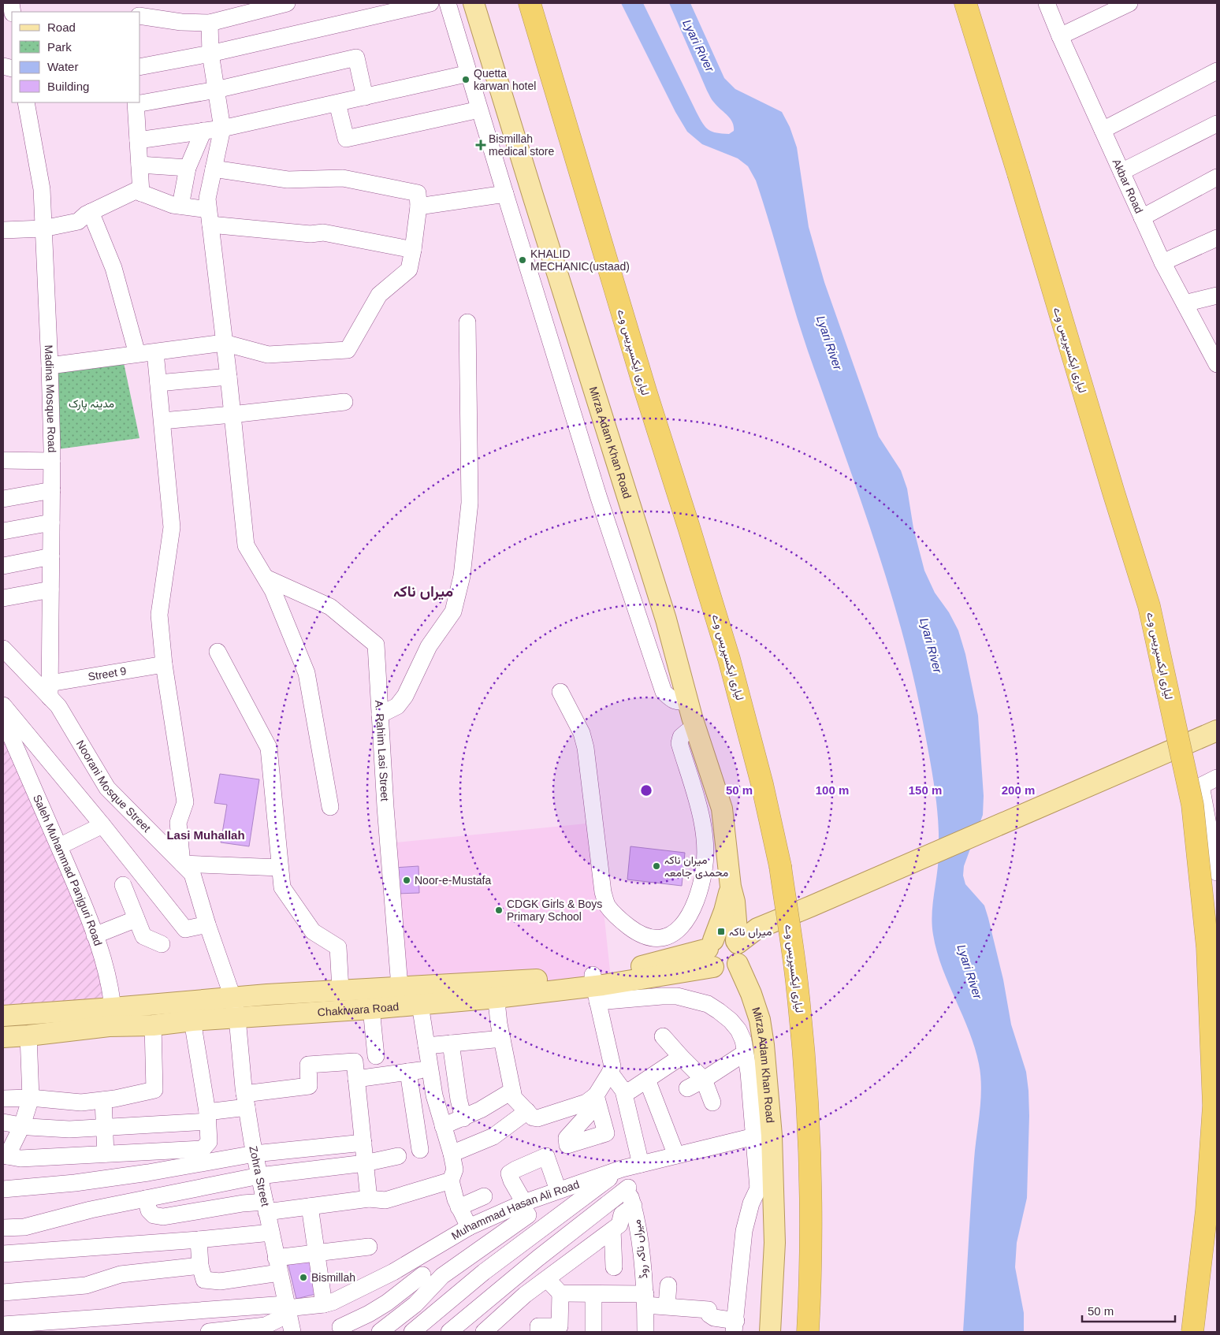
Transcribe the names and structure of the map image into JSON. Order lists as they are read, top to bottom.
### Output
{
  "streets": {
    "highway": ["لیاری ایکسپریس وے"],
    "main road": ["Mirza Adam Khan Road", "Chakiwara Road"],
    "street": [
      "Akbar Road",
      "Madina Mosque Road",
      "Street 9",
      "A. Rahim Lasi Street",
      "Noorani Mosque Street",
      "Saleh Muhammad Panjguri Road",
      "Zohra Street",
      "Muhammad Hasan Ali Road",
      "میراں ناکہ روڈ"
    ]
  },
  "crossings": [
    ["Madina Mosque Road", "Street 9"],
    ["Madina Mosque Road", "Noorani Mosque Street"],
    ["Mirza Adam Khan Road", "Chakiwara Road"],
    ["Street 9", "Noorani Mosque Street"],
    ["A. Rahim Lasi Street", "Chakiwara Road"],
    ["Noorani Mosque Street", "Chakiwara Road"],
    ["Noorani Mosque Street", "Zohra Street"],
    ["Saleh Muhammad Panjguri Road", "Chakiwara Road"],
    ["Chakiwara Road", "Zohra Street"],
    ["Zohra Street", "Muhammad Hasan Ali Road"],
    ["Muhammad Hasan Ali Road", "میراں ناکہ روڈ"]
  ],
  "districts": ["میراں ناکہ", "Lasi Muhallah"],
  "water": ["Lyari River"],
  "parks": ["مدینہ پارک"],
  "places": {
    "other": [
      "Quetta karwan hotel",
      "KHALID MECHANIC(ustaad)",
      "میران ناکہ محمدی جامعہ",
      "Noor-e-Mustafa",
      "CDGK Girls & Boys Primary School",
      "Bismillah"
    ],
    "health": ["Bismillah medical store"],
    "transit": ["میراں ناکہ"]
  },
  "legend": [
    "Road",
    "Park",
    "Water",
    "Building"
  ],
  "scale_bar": "50 m",
  "rings": [
    "50 m",
    "100 m",
    "150 m",
    "200 m"
  ]
}
